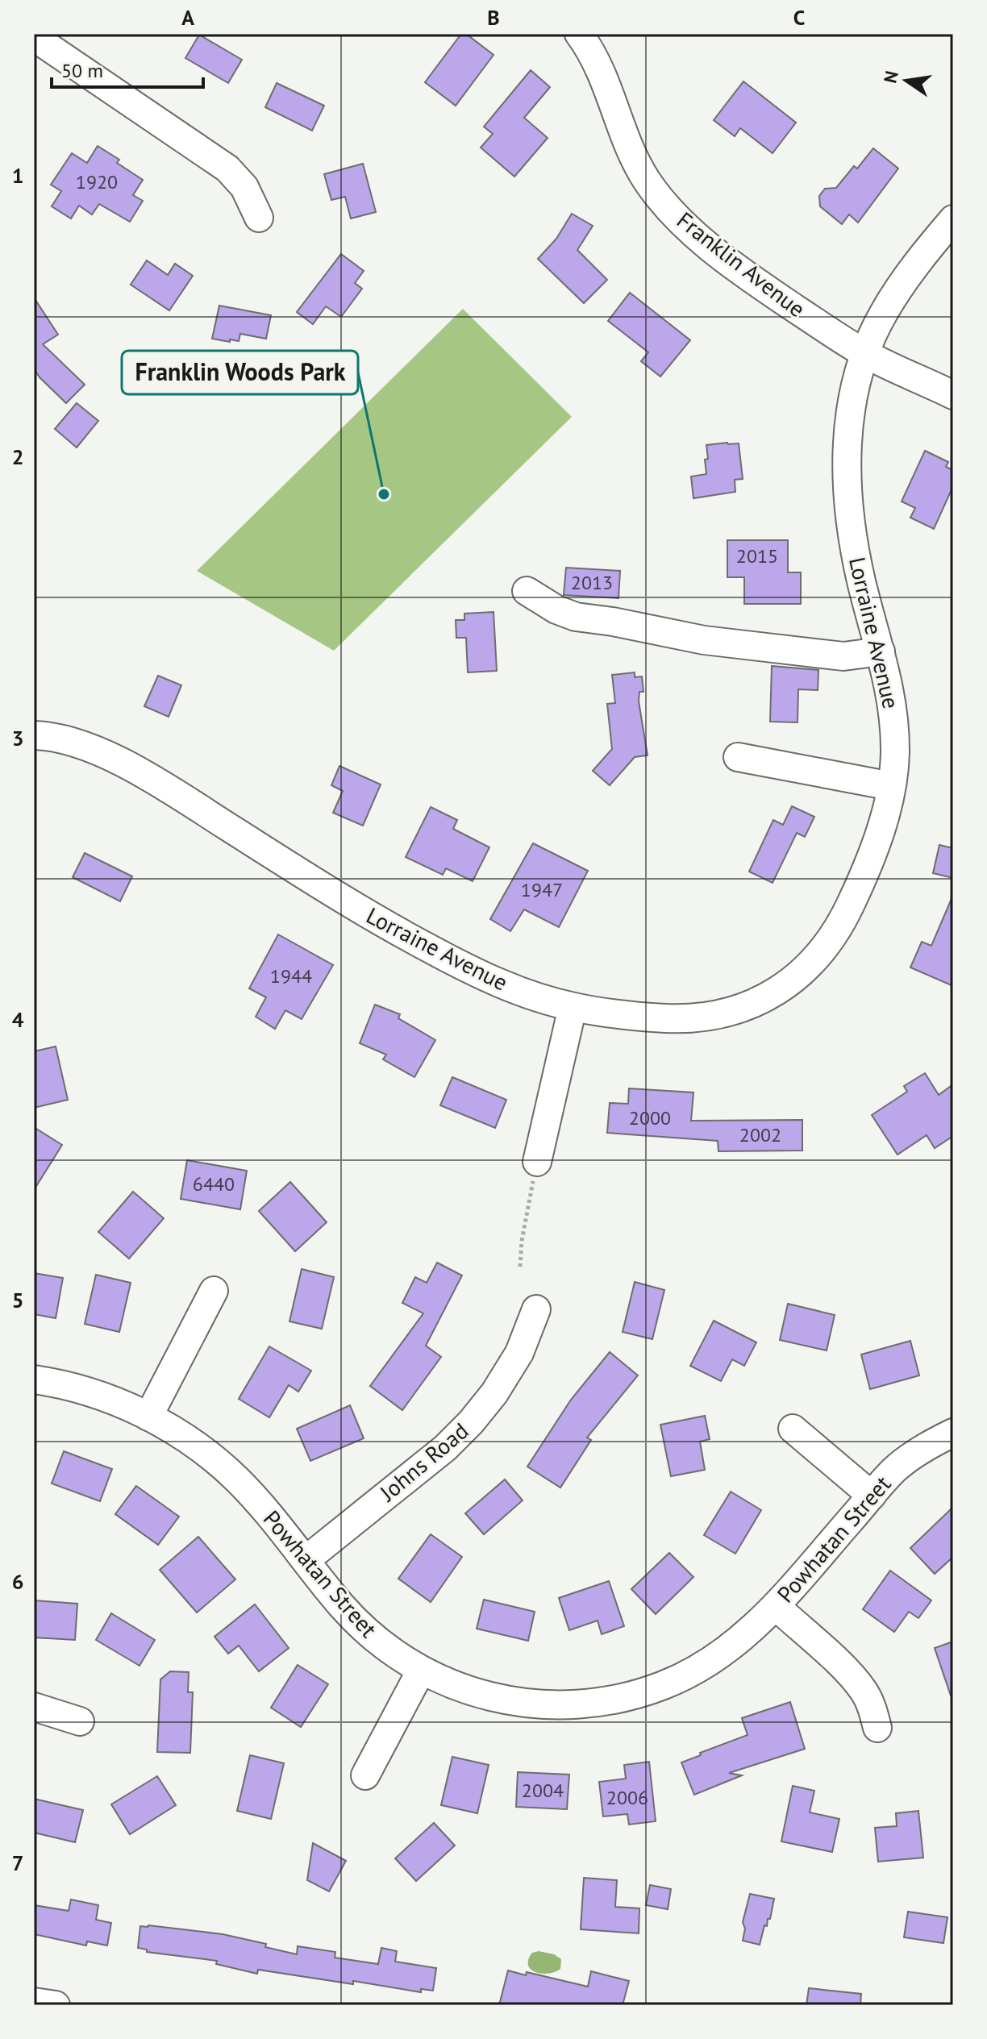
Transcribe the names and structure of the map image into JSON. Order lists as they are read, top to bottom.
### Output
{
  "streets": {
    "street": [
      "Franklin Avenue",
      "Lorraine Avenue",
      "Johns Road",
      "Powhatan Street"
    ]
  },
  "crossings": [
    ["Franklin Avenue", "Lorraine Avenue"],
    ["Johns Road", "Powhatan Street"]
  ],
  "places": ["Franklin Woods Park"],
  "house_numbers": [
    "1920",
    "2015",
    "2013",
    "1947",
    "1944",
    "2000",
    "2002",
    "6440",
    "2004",
    "2006"
  ],
  "scale_bar": "50 m",
  "north": "left",
  "grid": {
    "columns": ["A", "B", "C"],
    "rows": [
      "1",
      "2",
      "3",
      "4",
      "5",
      "6",
      "7"
    ]
  }
}
